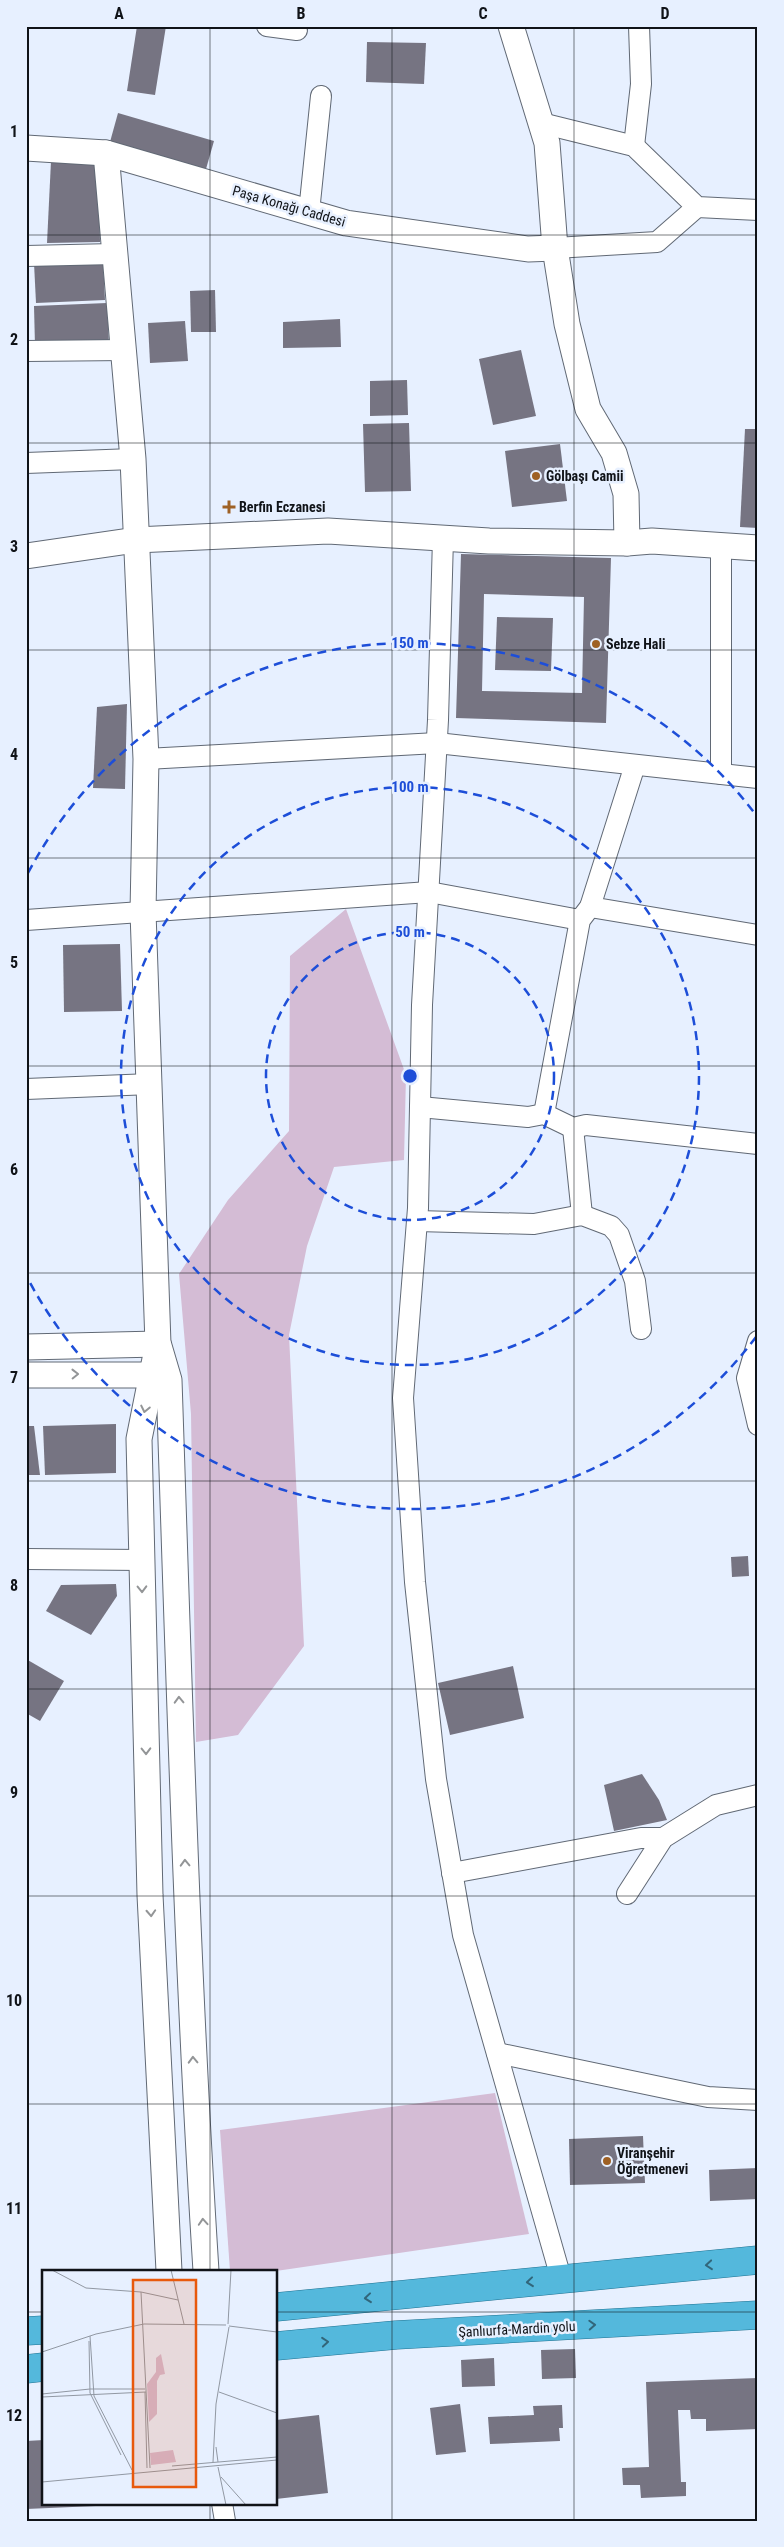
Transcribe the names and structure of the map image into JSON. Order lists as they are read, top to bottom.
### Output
{
  "streets": {
    "highway": ["Şanlıurfa-Mardin yolu"],
    "street": ["Paşa Konağı Caddesi"]
  },
  "places": {
    "other": ["Gölbaşı Camii", "Sebze Hali", "Viranşehir Öğretmenevi"],
    "health": ["Berfin Eczanesi"]
  },
  "grid": {
    "columns": [
      "A",
      "B",
      "C",
      "D"
    ],
    "rows": [
      "1",
      "2",
      "3",
      "4",
      "5",
      "6",
      "7",
      "8",
      "9",
      "10",
      "11",
      "12"
    ]
  },
  "rings": ["150 m", "100 m", "50 m"]
}
